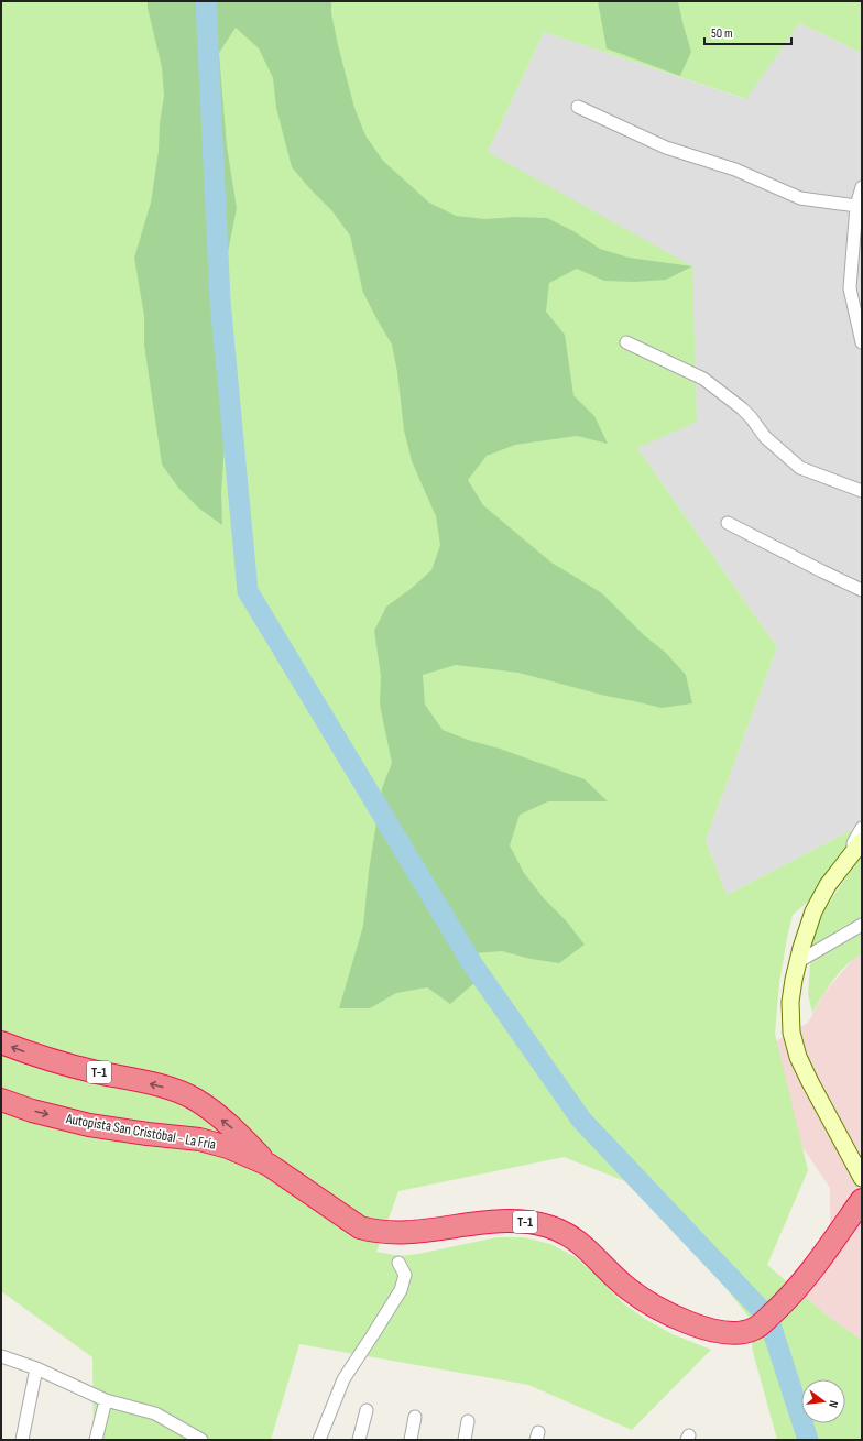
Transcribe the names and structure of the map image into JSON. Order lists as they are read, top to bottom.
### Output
{
  "streets": {
    "highway": ["T-1", "Autopista San Cristóbal - La Fría"]
  },
  "crossings": [
    ["T-1", "Autopista San Cristóbal - La Fría"]
  ],
  "scale_bar": "50 m",
  "north": "right"
}
